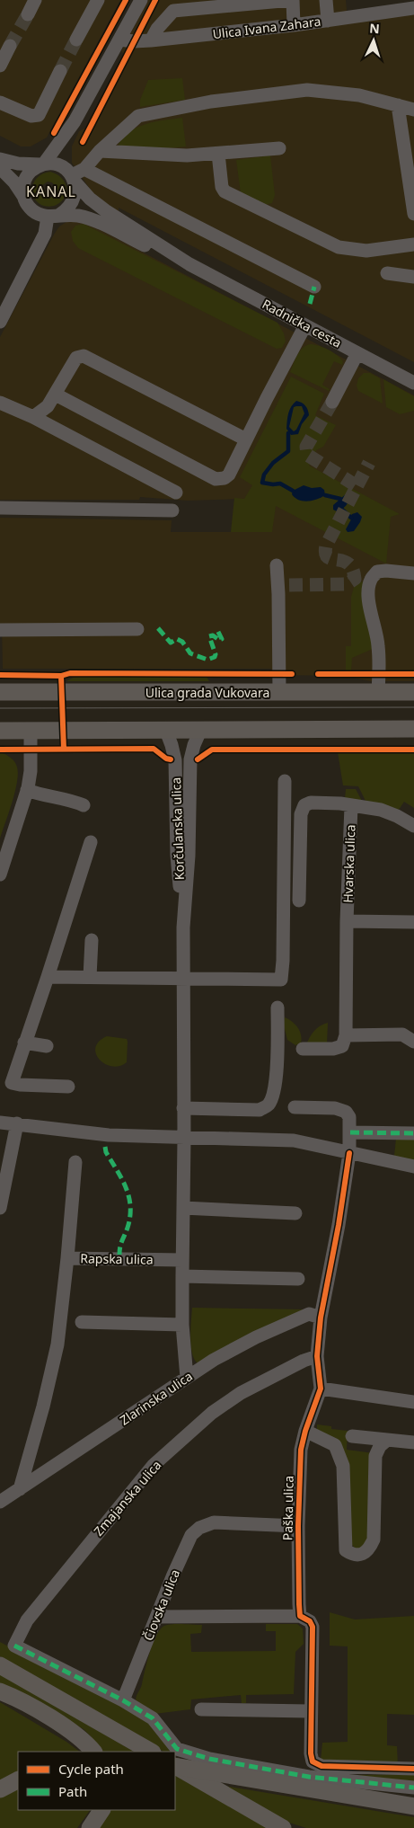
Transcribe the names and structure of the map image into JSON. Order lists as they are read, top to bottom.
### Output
{
  "streets": {
    "main road": ["Ulica grada Vukovara"],
    "street": [
      "Ulica Ivana Zahara",
      "Radnička cesta",
      "Korčulanska ulica",
      "Hvarska ulica",
      "Rapska ulica",
      "Zlarinska ulica",
      "Zmajanska ulica",
      "Paška ulica",
      "Čiovska ulica"
    ]
  },
  "crossings": [
    ["Zlarinska ulica", "Paška ulica"],
    ["Zmajanska ulica", "Paška ulica"],
    ["Zmajanska ulica", "Čiovska ulica"],
    ["Paška ulica", "Čiovska ulica"]
  ],
  "districts": ["KANAL"],
  "legend": ["Cycle path", "Path"],
  "north": "top"
}
